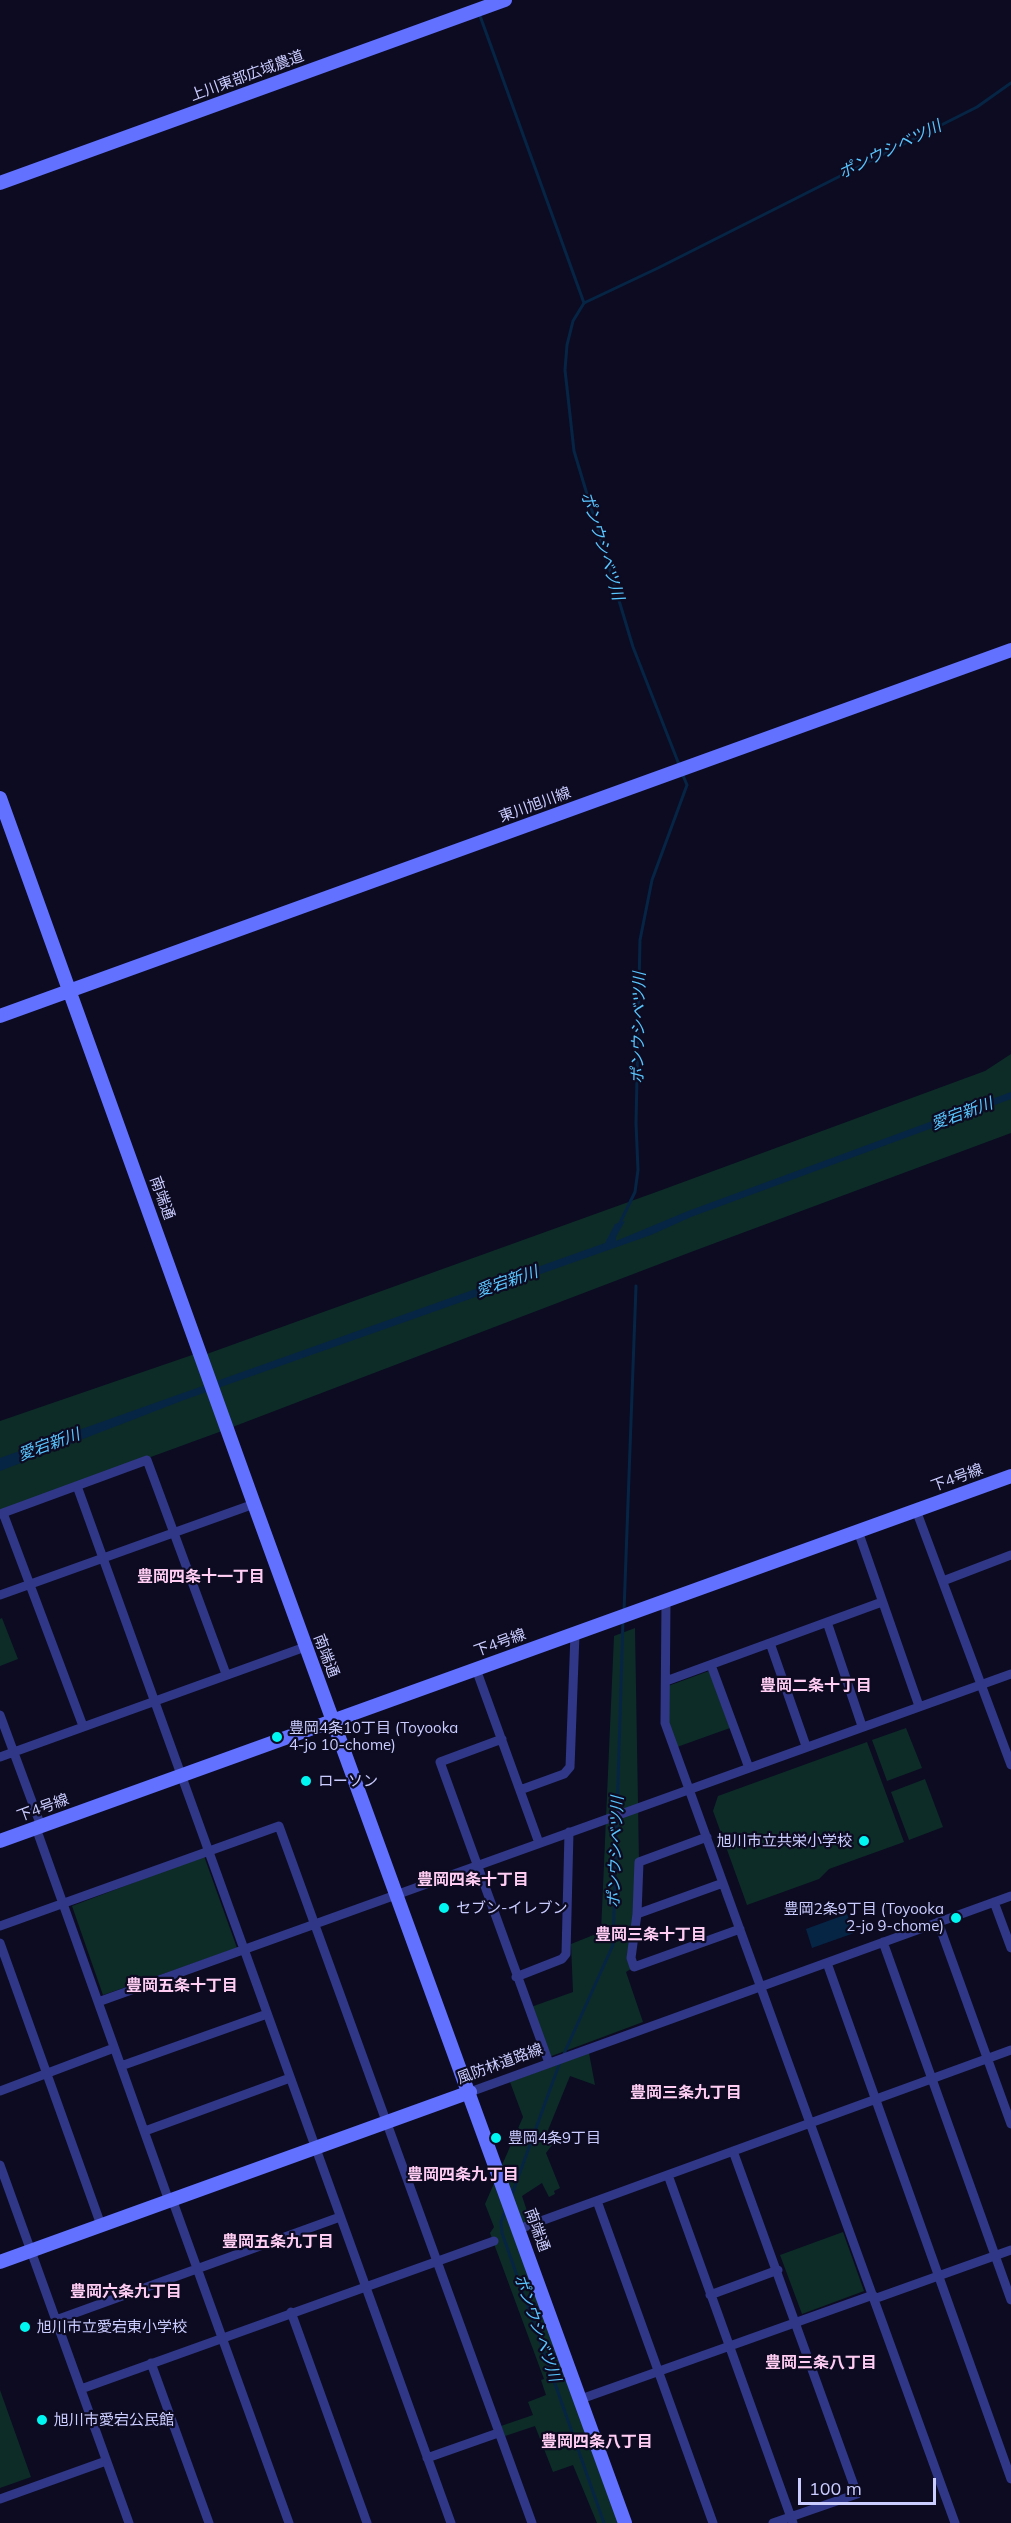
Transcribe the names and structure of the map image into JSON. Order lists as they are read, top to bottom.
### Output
{
  "streets": {
    "main road": [
      "上川東部広域農道",
      "東川旭川線",
      "南端通",
      "下4号線",
      "風防林道路線"
    ]
  },
  "crossings": [
    ["東川旭川線", "南端通"],
    ["南端通", "下4号線"],
    ["南端通", "風防林道路線"]
  ],
  "districts": [
    "豊岡四条十一丁目",
    "豊岡二条十丁目",
    "豊岡四条十丁目",
    "豊岡三条十丁目",
    "豊岡五条十丁目",
    "豊岡三条九丁目",
    "豊岡四条九丁目",
    "豊岡五条九丁目",
    "豊岡六条九丁目",
    "豊岡三条八丁目",
    "豊岡四条八丁目"
  ],
  "water": ["ポンウシベツ川", "愛宕新川"],
  "places": [
    "豊岡4条10丁目 (Toyooka 4-jo 10-chome)",
    "ローソン",
    "旭川市立共栄小学校",
    "セブン-イレブン",
    "豊岡2条9丁目 (Toyooka 2-jo 9-chome)",
    "豊岡4条9丁目",
    "旭川市立愛宕東小学校",
    "旭川市愛宕公民館"
  ],
  "scale_bar": "100 m"
}
